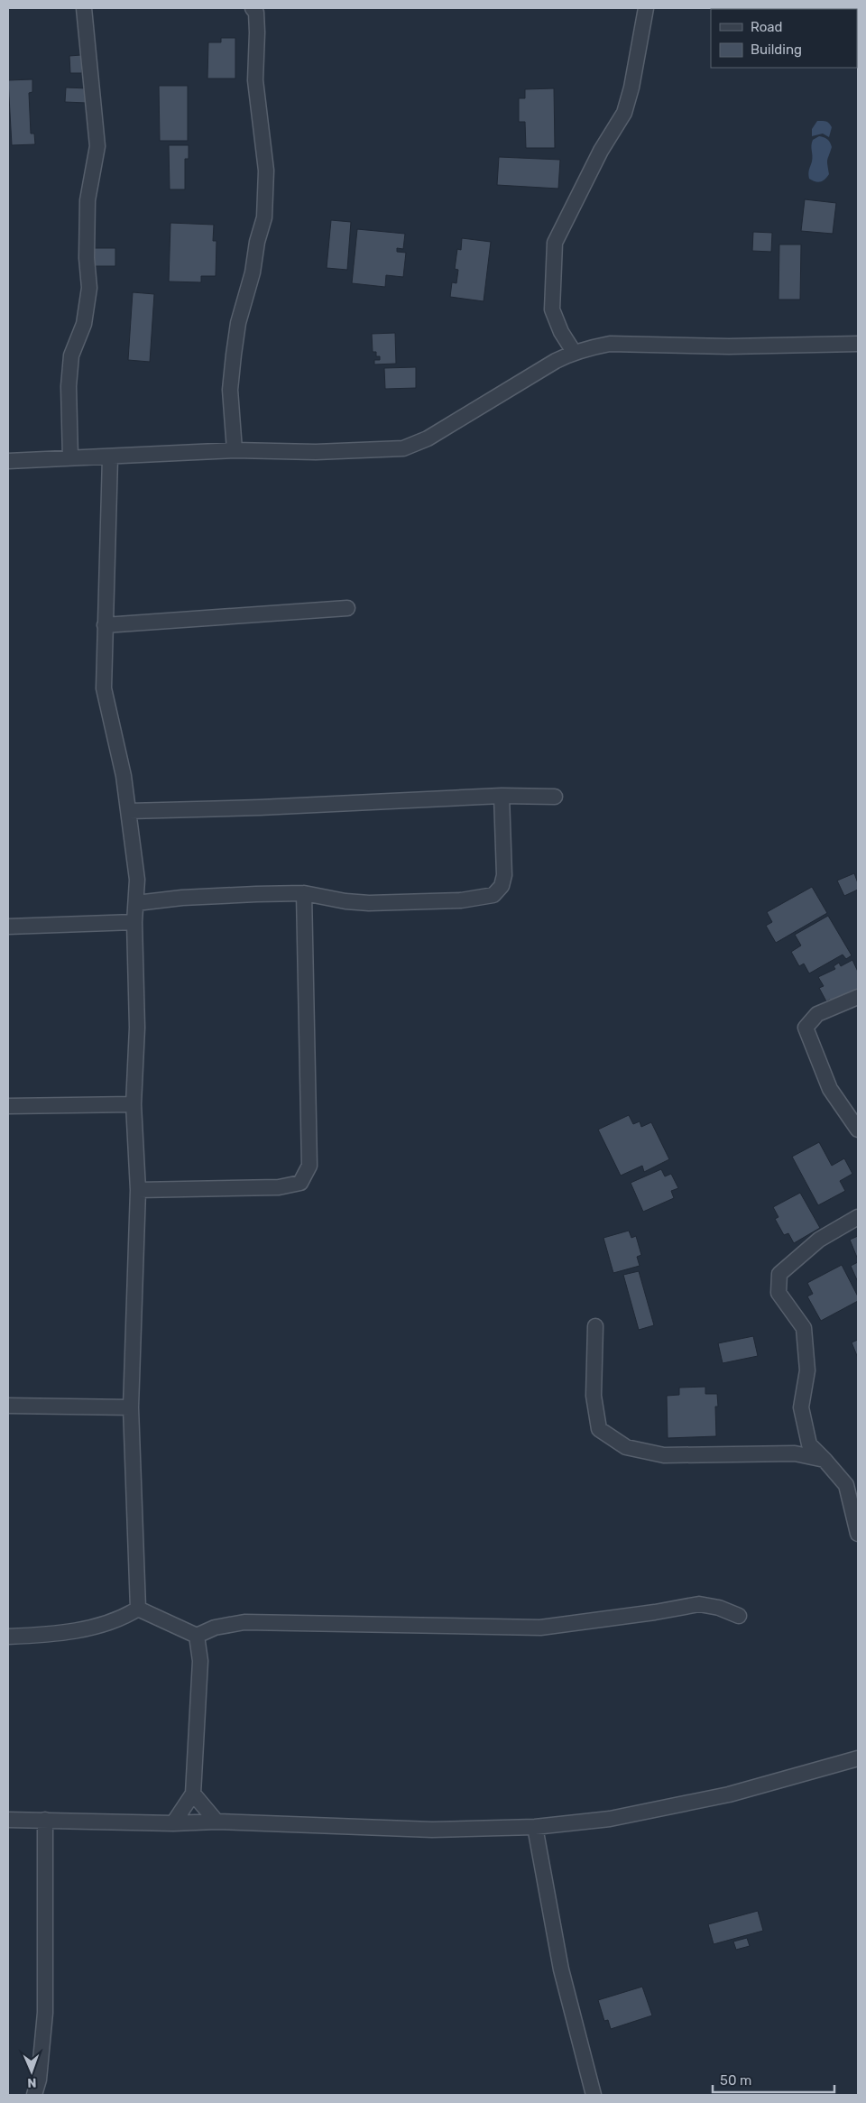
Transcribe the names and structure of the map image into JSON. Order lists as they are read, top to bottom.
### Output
{
  "legend": ["Road", "Building"],
  "scale_bar": "50 m",
  "north": "bottom"
}
